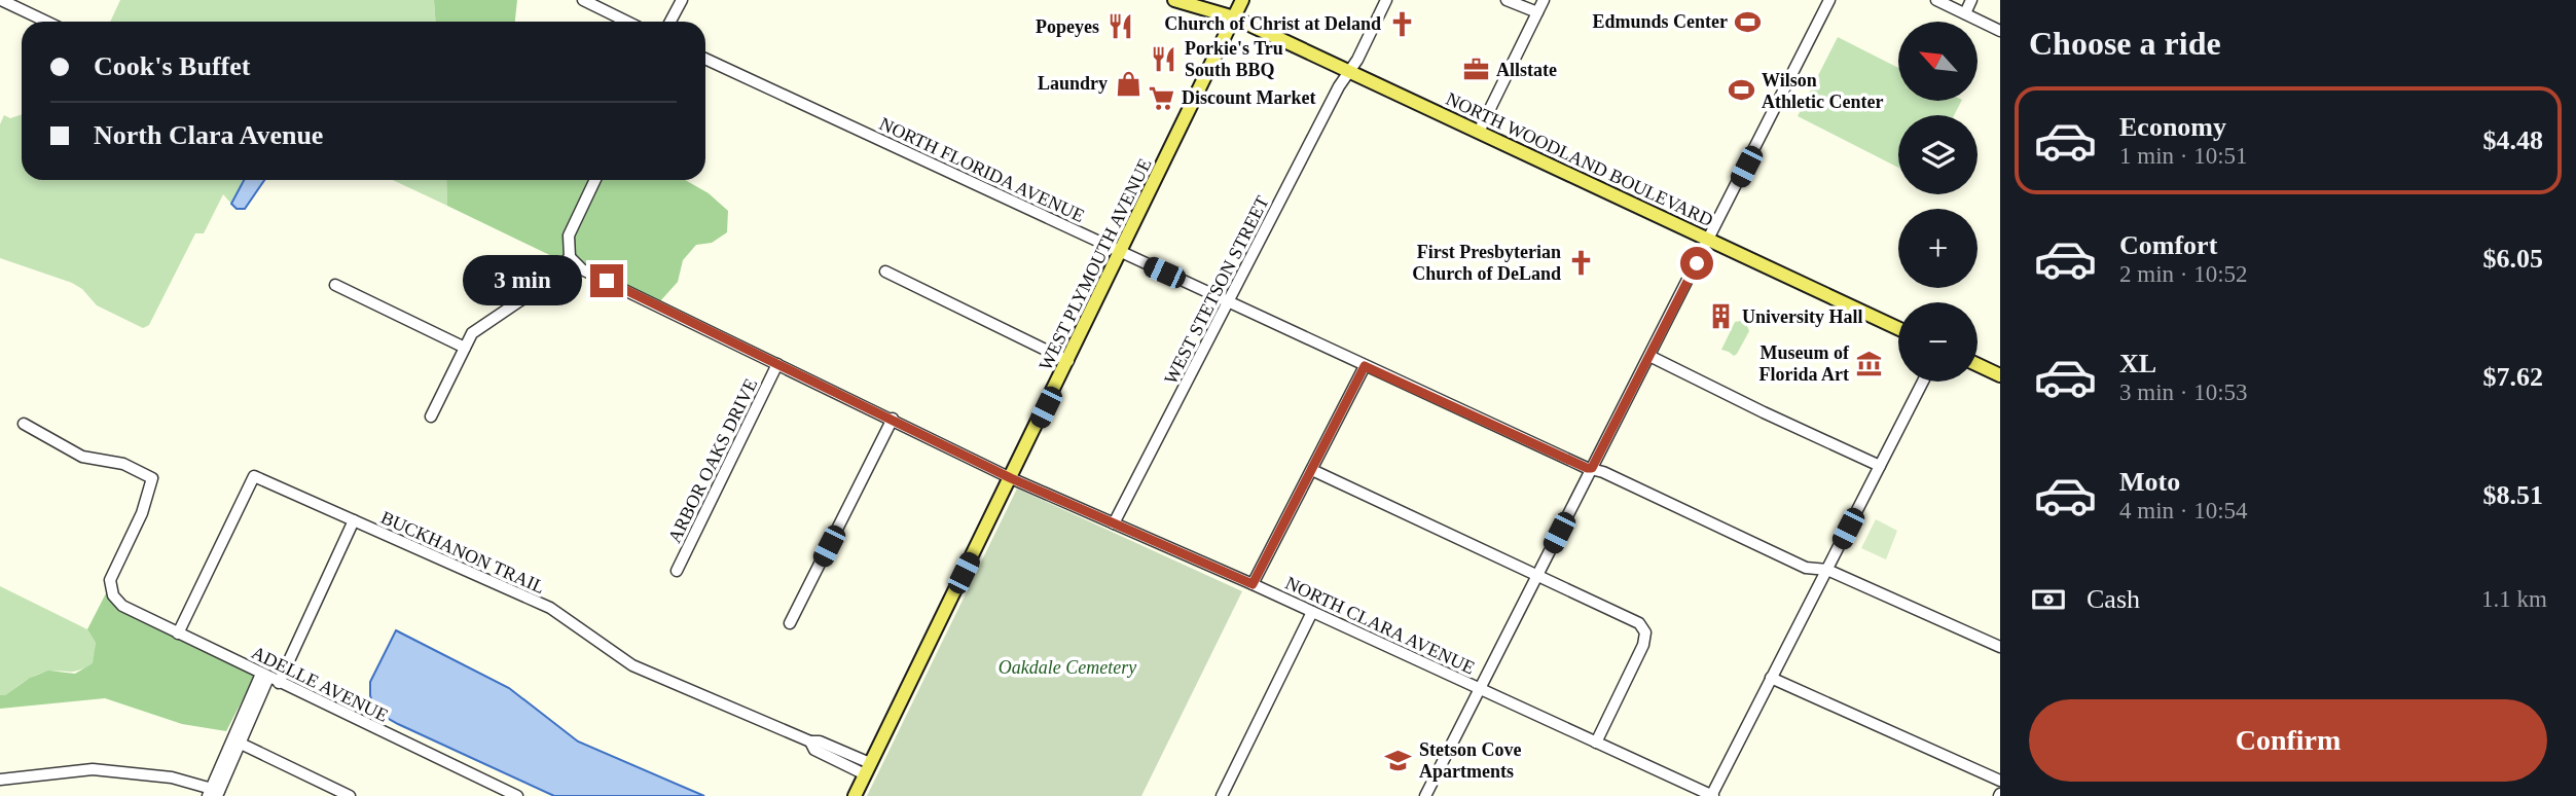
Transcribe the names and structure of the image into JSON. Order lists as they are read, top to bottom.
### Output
{
  "streets": {
    "main road": ["NORTH WOODLAND BOULEVARD", "WEST PLYMOUTH AVENUE"],
    "street": [
      "NORTH FLORIDA AVENUE",
      "WEST STETSON STREET",
      "ARBOR OAKS DRIVE",
      "BUCKHANON TRAIL",
      "NORTH CLARA AVENUE",
      "ADELLE AVENUE"
    ]
  },
  "crossings": [
    ["NORTH WOODLAND BOULEVARD", "WEST PLYMOUTH AVENUE"],
    ["NORTH WOODLAND BOULEVARD", "WEST STETSON STREET"],
    ["NORTH FLORIDA AVENUE", "WEST PLYMOUTH AVENUE"],
    ["NORTH FLORIDA AVENUE", "WEST STETSON STREET"],
    ["WEST PLYMOUTH AVENUE", "BUCKHANON TRAIL"],
    ["WEST PLYMOUTH AVENUE", "NORTH CLARA AVENUE"],
    ["WEST STETSON STREET", "NORTH CLARA AVENUE"],
    ["ARBOR OAKS DRIVE", "NORTH CLARA AVENUE"],
    ["BUCKHANON TRAIL", "ADELLE AVENUE"]
  ],
  "parks": ["Oakdale Cemetery"],
  "places": {
    "sports": ["Edmunds Center", "Wilson Athletic Center"],
    "church": ["Church of Christ at Deland", "First Presbyterian Church of DeLand"],
    "restaurant": ["Popeyes", "Porkie's Tru South BBQ"],
    "office": ["Allstate"],
    "shop": ["Laundry"],
    "supermarket": ["Discount Market"],
    "building": ["University Hall"],
    "museum": ["Museum of Florida Art"],
    "school or university": ["Stetson Cove Apartments"]
  },
  "north": "top left",
  "page": {
    "heading": "Choose a ride",
    "map_buttons": ["+", "−"],
    "banner": ["Cook's Buffet", "North Clara Avenue"],
    "list": [
      {
        "name": "Economy",
        "note": "1 min · 10:51",
        "value": "$4.48"
      },
      {
        "name": "Comfort",
        "note": "2 min · 10:52",
        "value": "$6.05"
      },
      {
        "name": "XL",
        "note": "3 min · 10:53",
        "value": "$7.62"
      },
      {
        "name": "Moto",
        "note": "4 min · 10:54",
        "value": "$8.51"
      }
    ],
    "bubble": "3 min",
    "pay": ["Cash", "1.1 km"],
    "buttons": "Confirm"
  }
}
